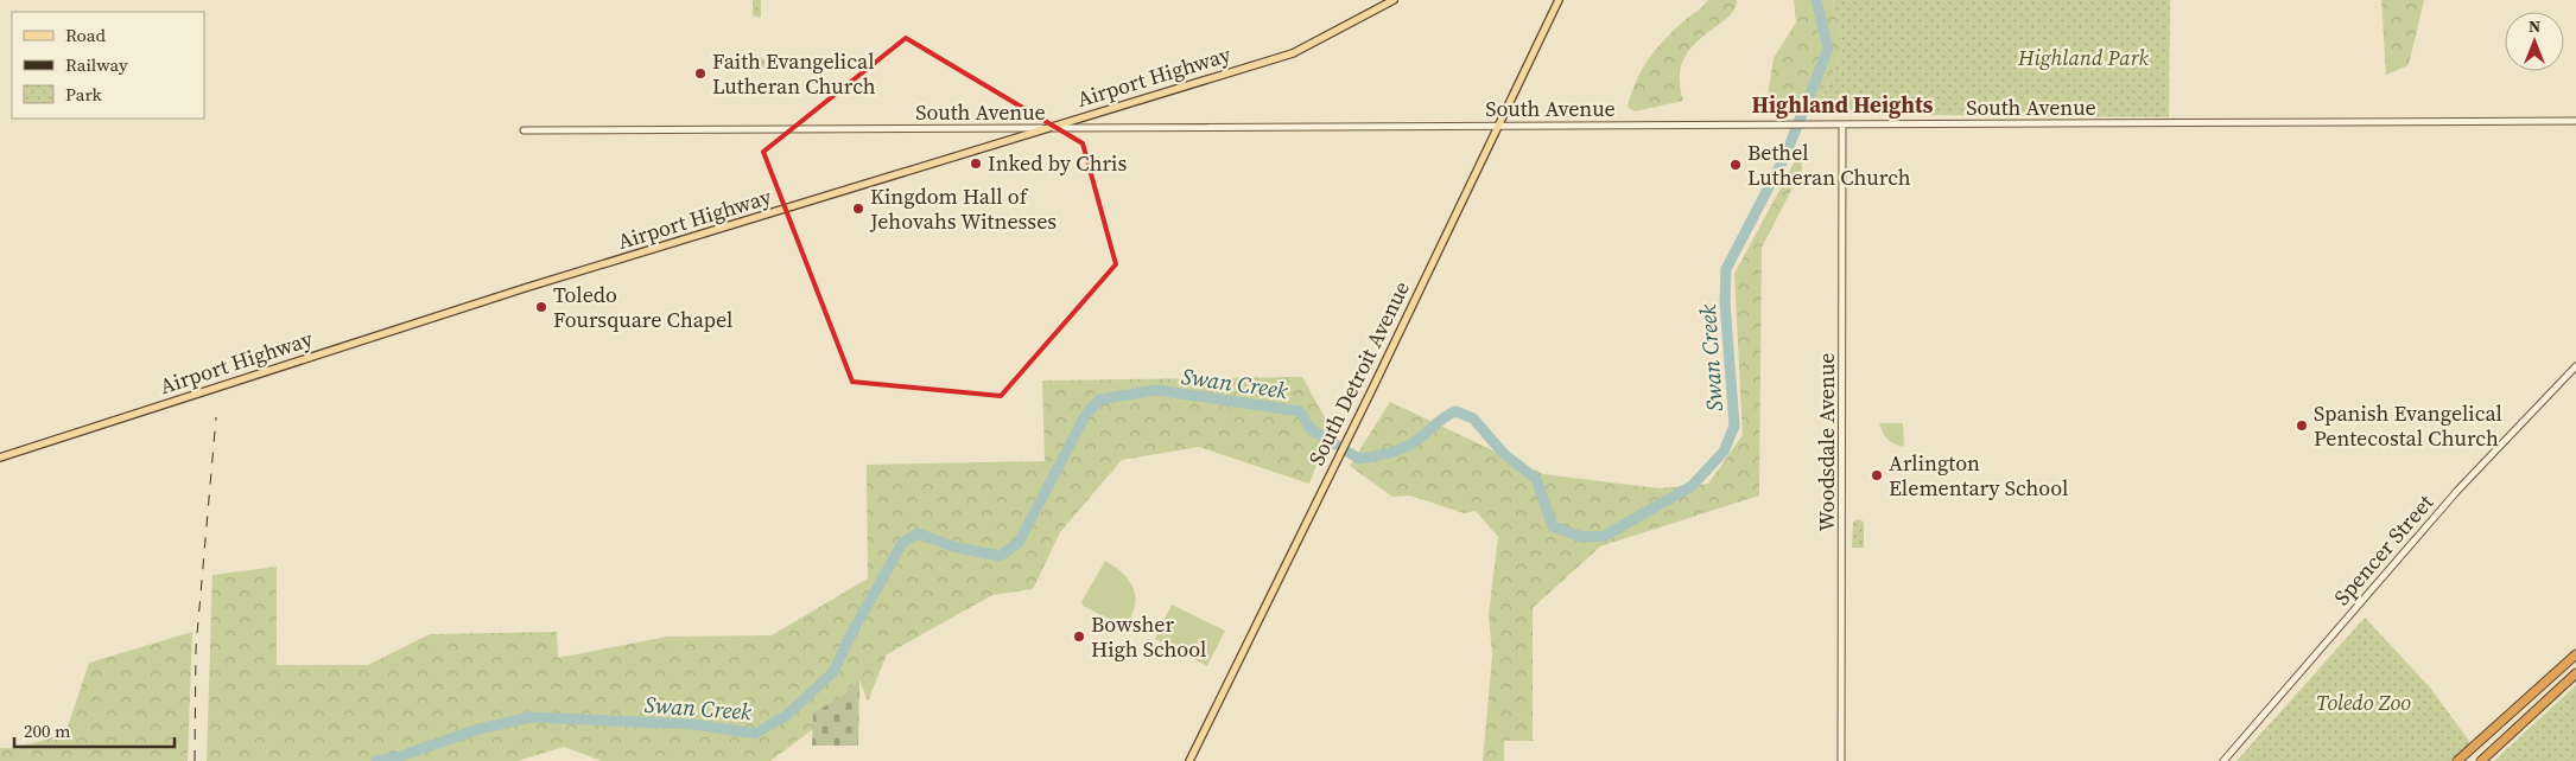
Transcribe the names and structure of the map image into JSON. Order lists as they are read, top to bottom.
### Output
{
  "streets": {
    "main road": ["Airport Highway", "South Detroit Avenue"],
    "street": ["South Avenue", "Woodsdale Avenue", "Spencer Street"]
  },
  "crossings": [
    ["Airport Highway", "South Avenue"],
    ["South Avenue", "South Detroit Avenue"],
    ["South Avenue", "Woodsdale Avenue"]
  ],
  "districts": ["Highland Heights"],
  "water": ["Swan Creek"],
  "parks": ["Highland Park", "Toledo Zoo"],
  "places": [
    "Faith Evangelical Lutheran Church",
    "Inked by Chris",
    "Bethel Lutheran Church",
    "Kingdom Hall of Jehovahs Witnesses",
    "Toledo Foursquare Chapel",
    "Spanish Evangelical Pentecostal Church",
    "Arlington Elementary School",
    "Bowsher High School"
  ],
  "legend": ["Road", "Railway", "Park"],
  "scale_bar": "200 m",
  "north": "top"
}
